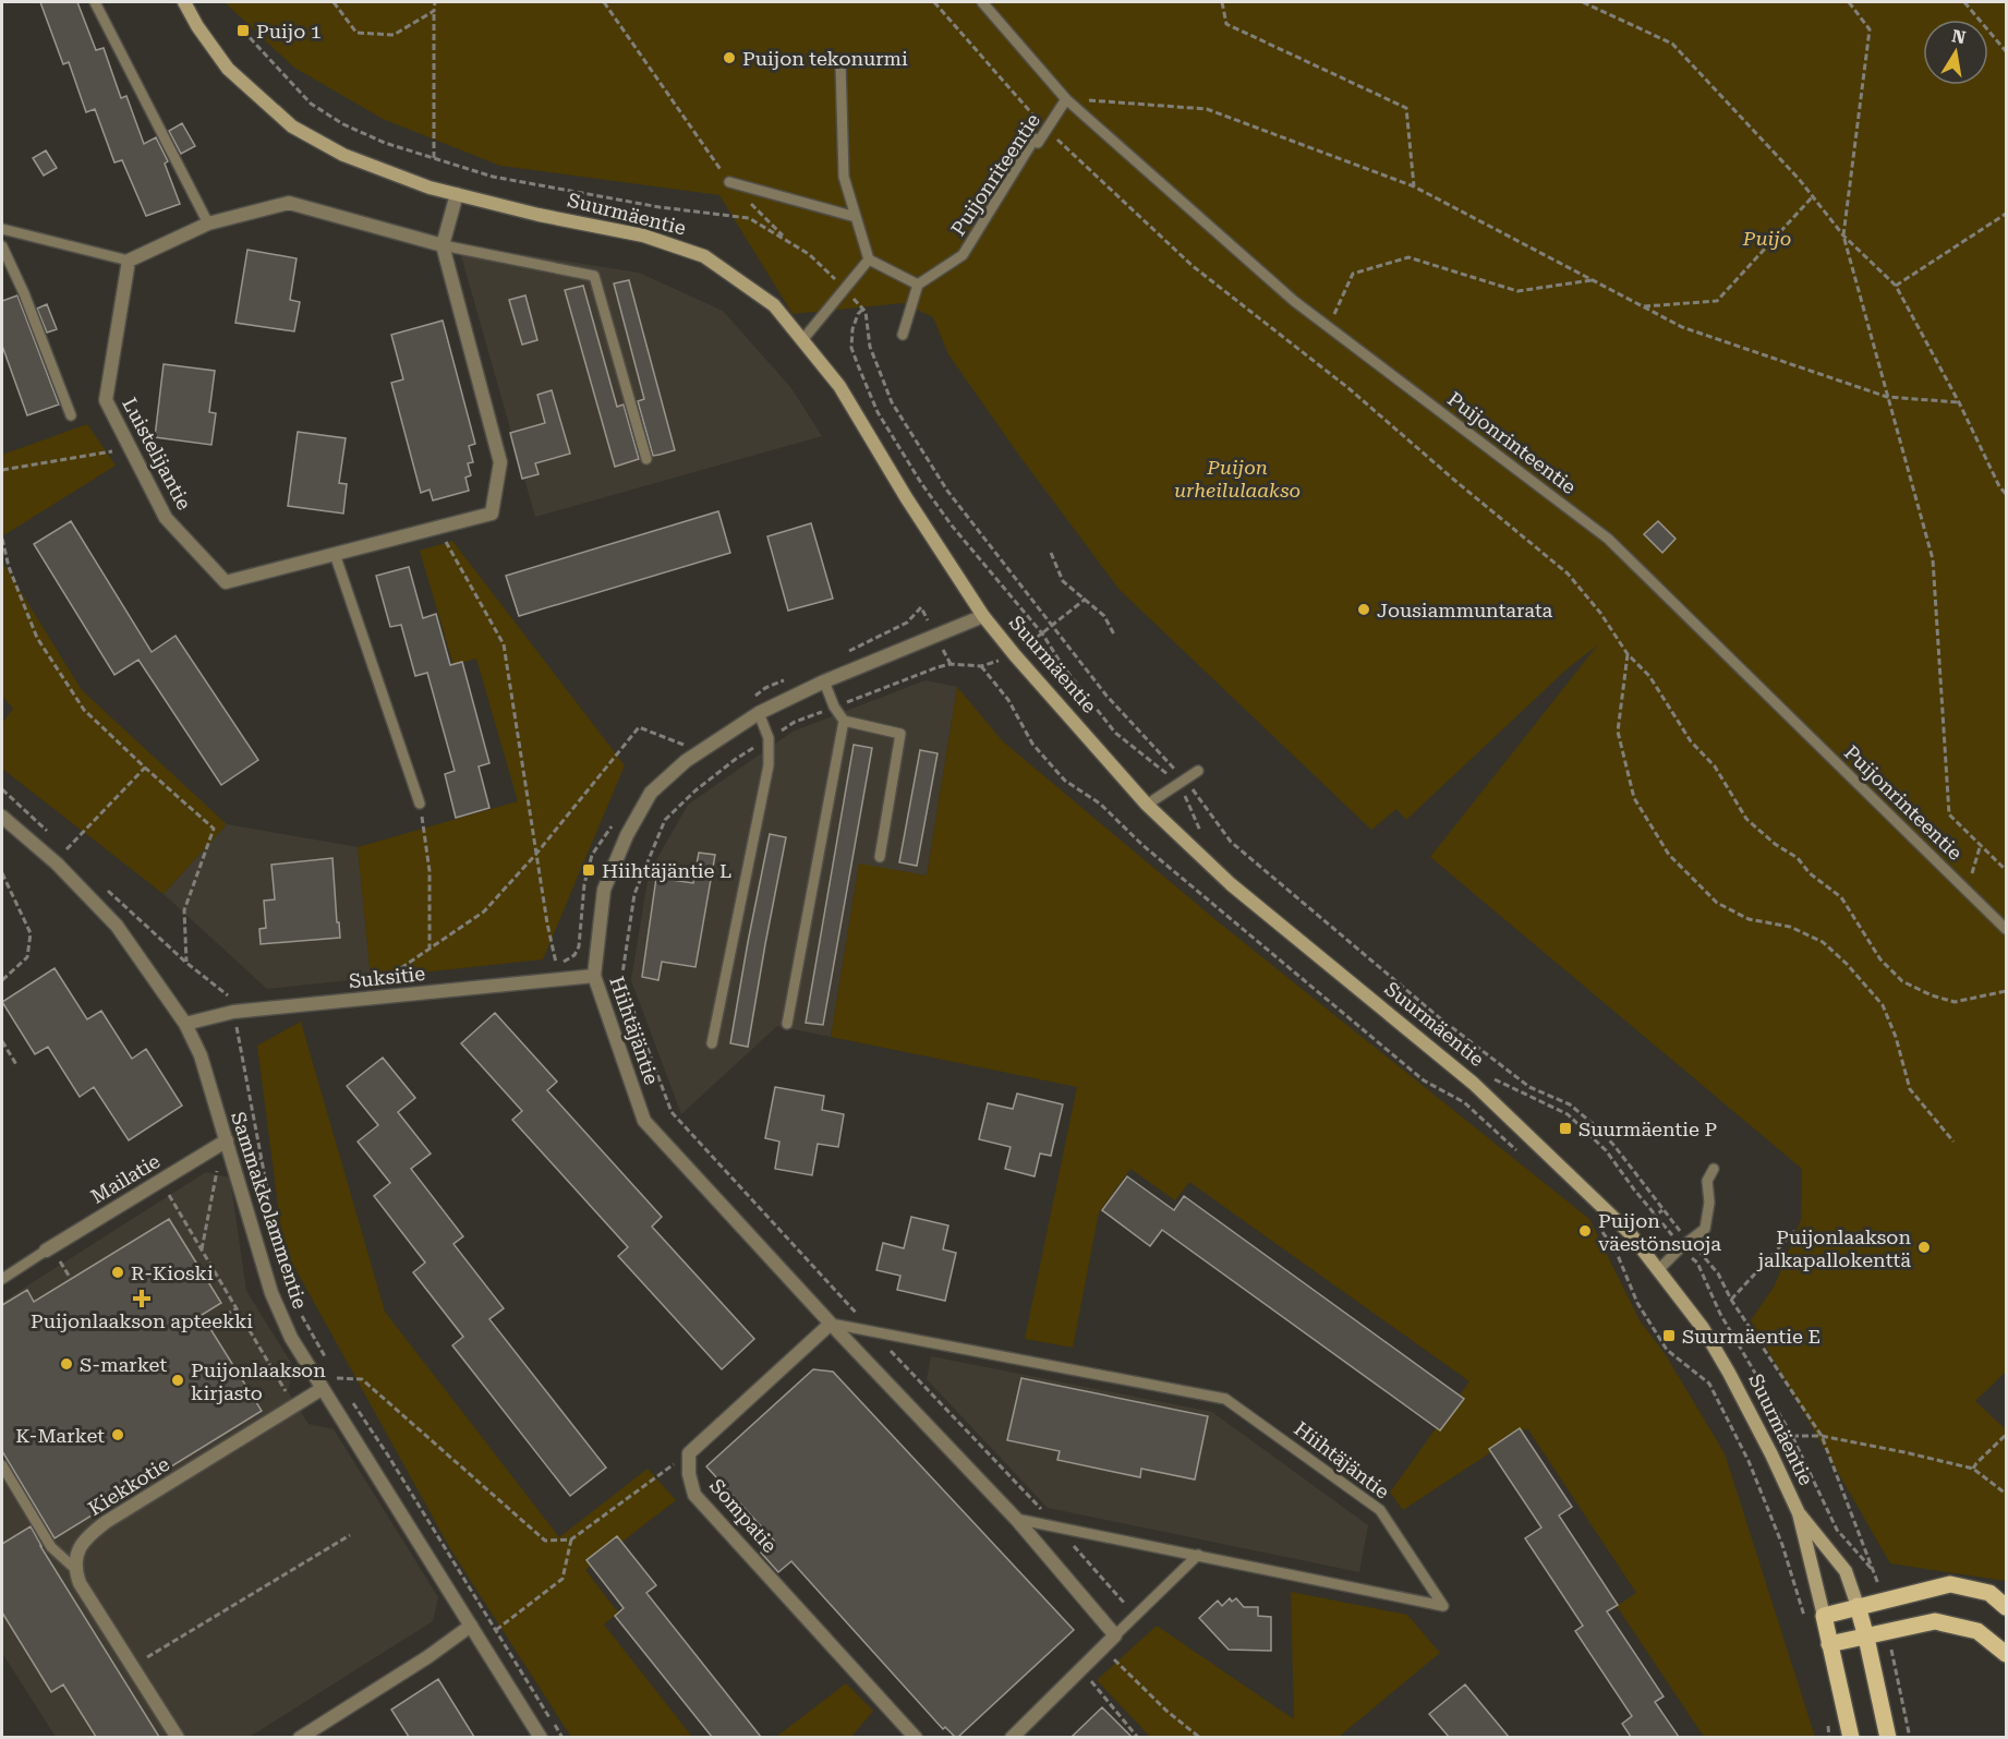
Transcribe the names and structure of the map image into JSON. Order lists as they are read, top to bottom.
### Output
{
  "streets": {
    "main road": ["Suurmäentie"],
    "street": [
      "Luistelijantie",
      "Suksitie",
      "Hiihtäjäntie",
      "Mailatie",
      "Sammakkolammentie",
      "Kiekkotie",
      "Sompatie"
    ],
    "lane": ["Puijonriteentie", "Puijonrinteentie"]
  },
  "crossings": [
    ["Puijonriteentie", "Puijonrinteentie"],
    ["Suurmäentie", "Hiihtäjäntie"],
    ["Suksitie", "Hiihtäjäntie"],
    ["Suksitie", "Sammakkolammentie"],
    ["Mailatie", "Sammakkolammentie"],
    ["Sammakkolammentie", "Kiekkotie"]
  ],
  "parks": ["Puijo", "Puijon urheilulaakso"],
  "places": {
    "transit": [
      "Puijo 1",
      "Hiihtäjäntie L",
      "Suurmäentie P",
      "Suurmäentie E"
    ],
    "other": [
      "Puijon tekonurmi",
      "Jousiammuntarata",
      "Puijon väestönsuoja",
      "Puijonlaakson jalkapallokenttä",
      "R-Kioski",
      "S-market",
      "Puijonlaakson kirjasto",
      "K-Market"
    ],
    "health": ["Puijonlaakson apteekki"]
  },
  "north": "top"
}
